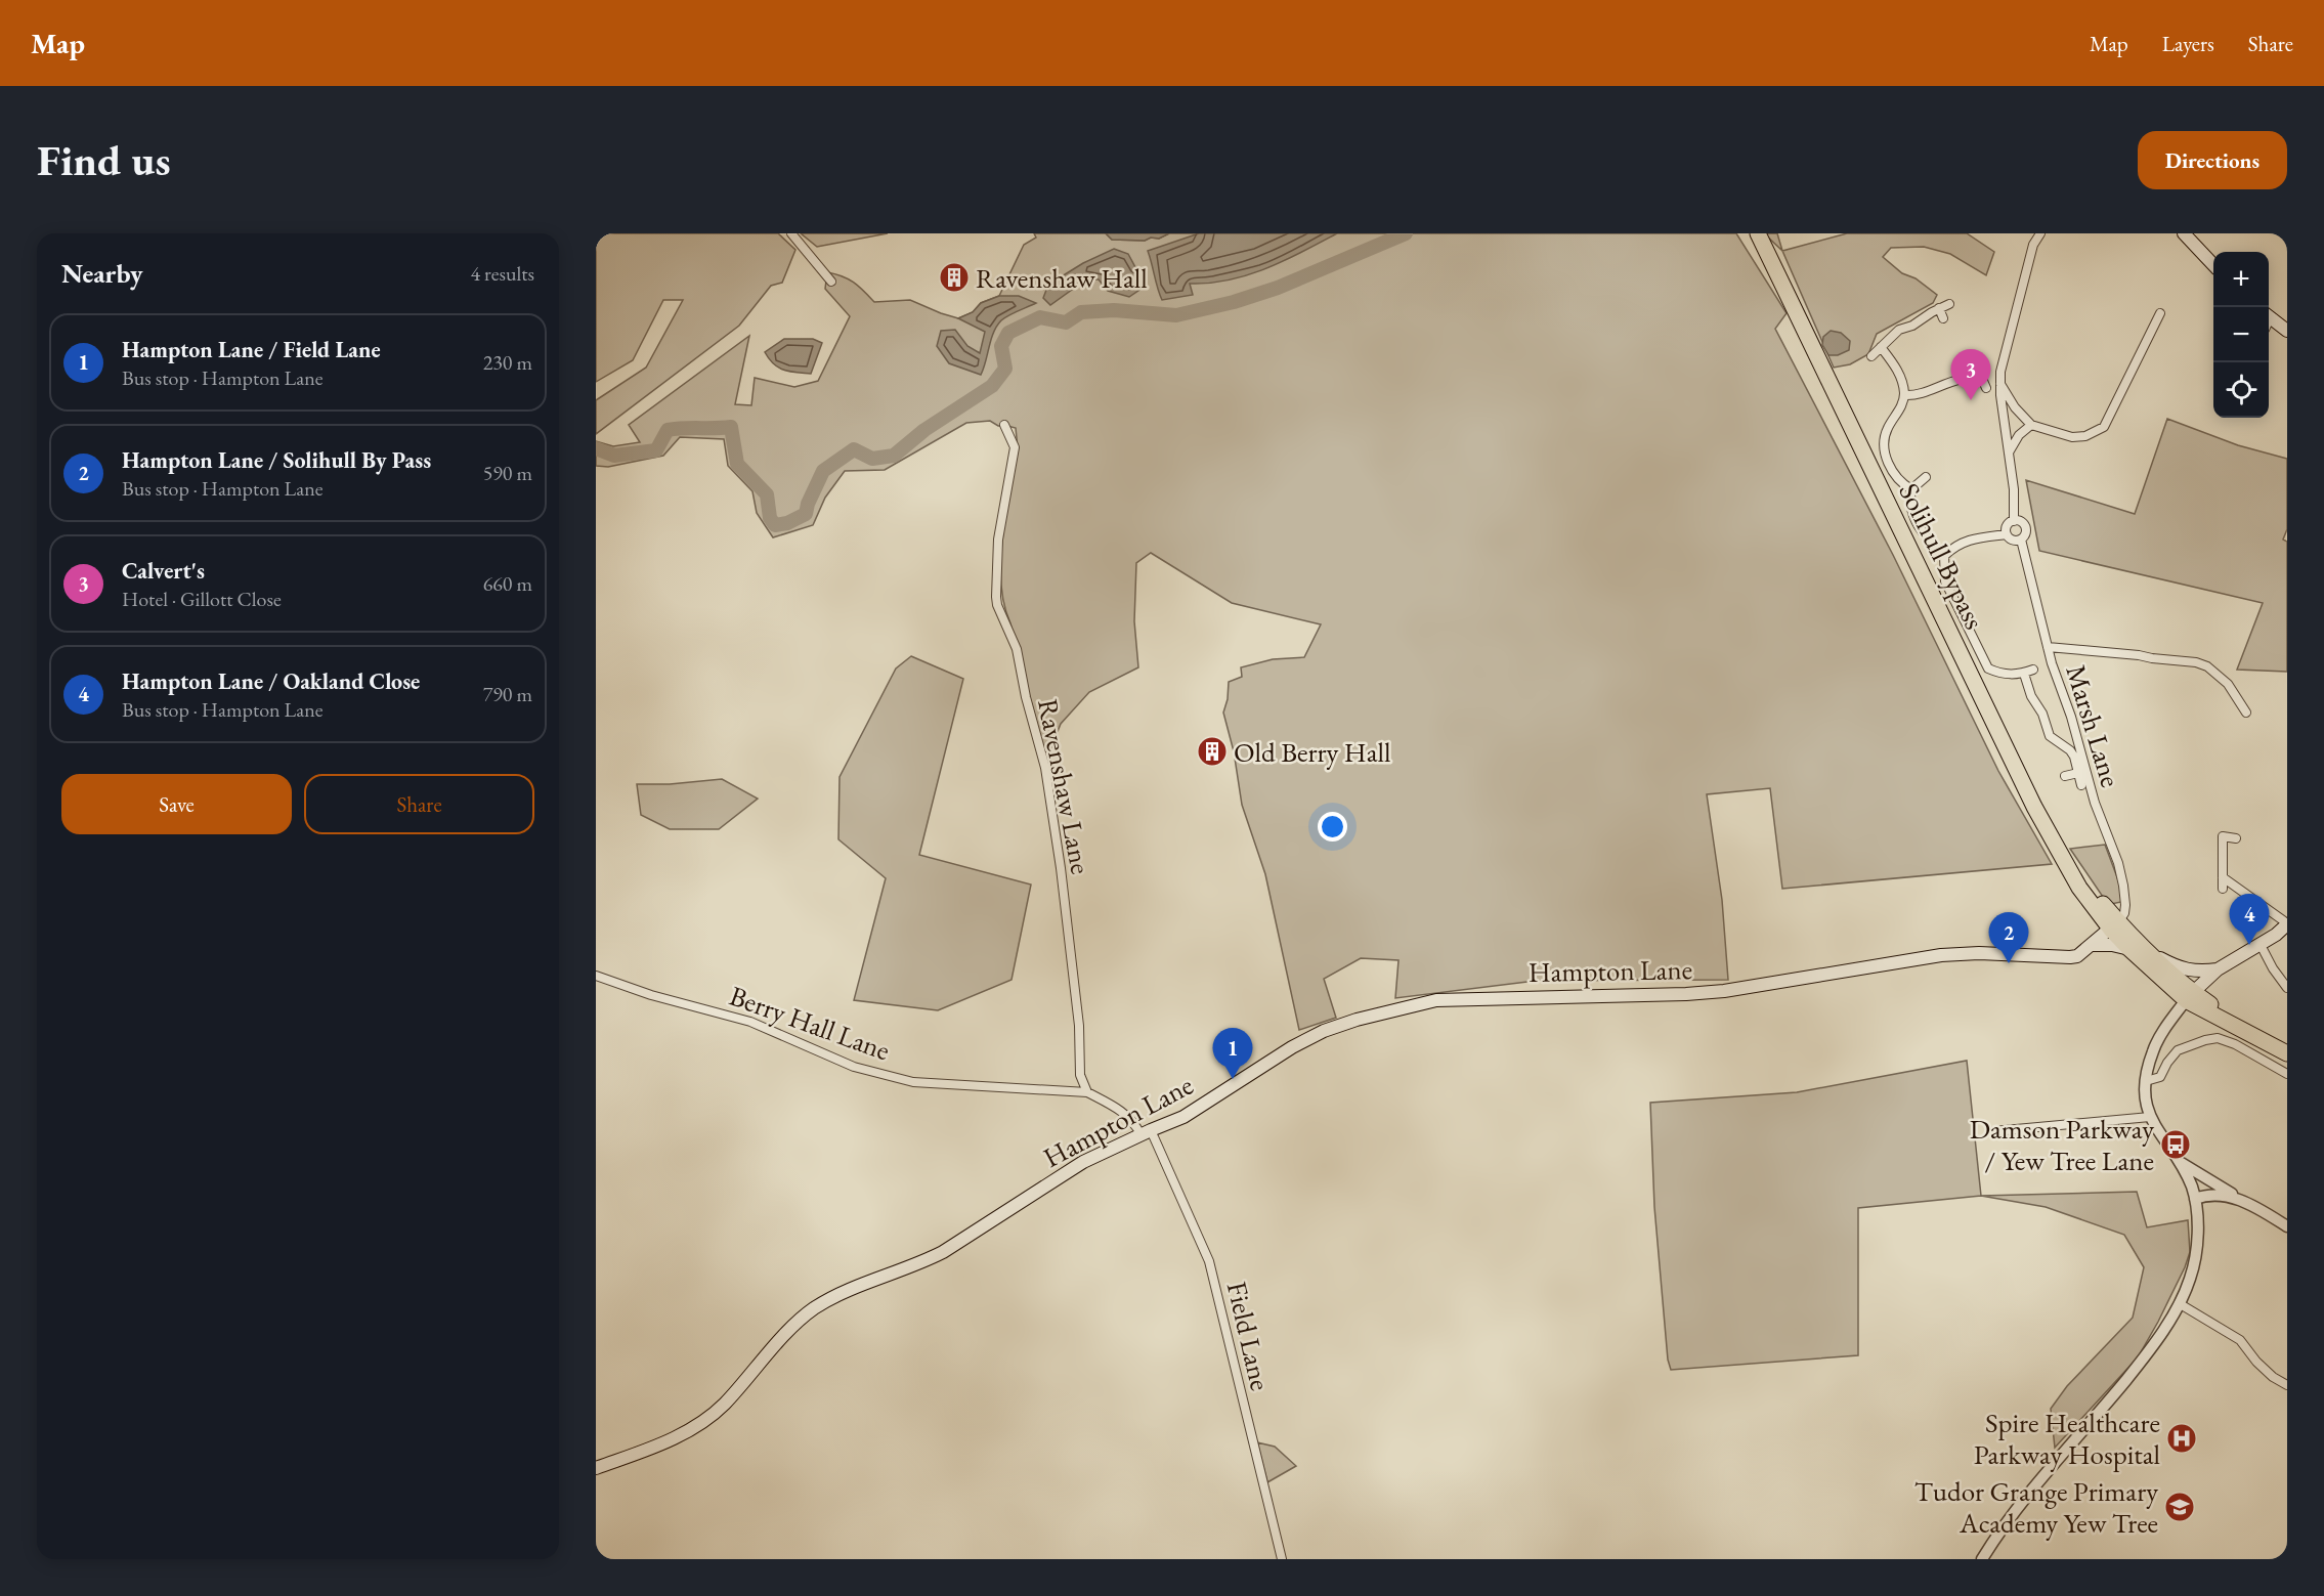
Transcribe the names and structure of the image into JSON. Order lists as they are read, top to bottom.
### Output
{
  "streets": {
    "highway": ["Solihull Bypass"],
    "main road": ["Hampton Lane"],
    "street": [
      "Marsh Lane",
      "Ravenshaw Lane",
      "Berry Hall Lane",
      "Field Lane"
    ]
  },
  "crossings": [
    ["Solihull Bypass", "Marsh Lane"],
    ["Solihull Bypass", "Hampton Lane"],
    ["Marsh Lane", "Hampton Lane"],
    ["Ravenshaw Lane", "Berry Hall Lane"],
    ["Hampton Lane", "Field Lane"]
  ],
  "places": {
    "building": ["Ravenshaw Hall", "Old Berry Hall"],
    "bus stop": ["Damson Parkway / Yew Tree Lane"],
    "hospital": ["Spire Healthcare Parkway Hospital"],
    "school or university": ["Tudor Grange Primary Academy Yew Tree"]
  },
  "page": {
    "header": "Map",
    "nav": ["Map", "Layers", "Share"],
    "buttons": [
      "Directions",
      ["Save", "Share"]
    ],
    "title": "Find us",
    "heading": ["Nearby", "4 results"],
    "map_buttons": ["+", "−"],
    "list": [
      {
        "mark": "1",
        "name": "Hampton Lane / Field Lane",
        "note": "Bus stop · Hampton Lane",
        "value": "230 m"
      },
      {
        "mark": "2",
        "name": "Hampton Lane / Solihull By Pass",
        "note": "Bus stop · Hampton Lane",
        "value": "590 m"
      },
      {
        "mark": "3",
        "name": "Calvert's",
        "note": "Hotel · Gillott Close",
        "value": "660 m"
      },
      {
        "mark": "4",
        "name": "Hampton Lane / Oakland Close",
        "note": "Bus stop · Hampton Lane",
        "value": "790 m"
      }
    ],
    "pins": [
      "3",
      "4",
      "2",
      "1"
    ]
  }
}
